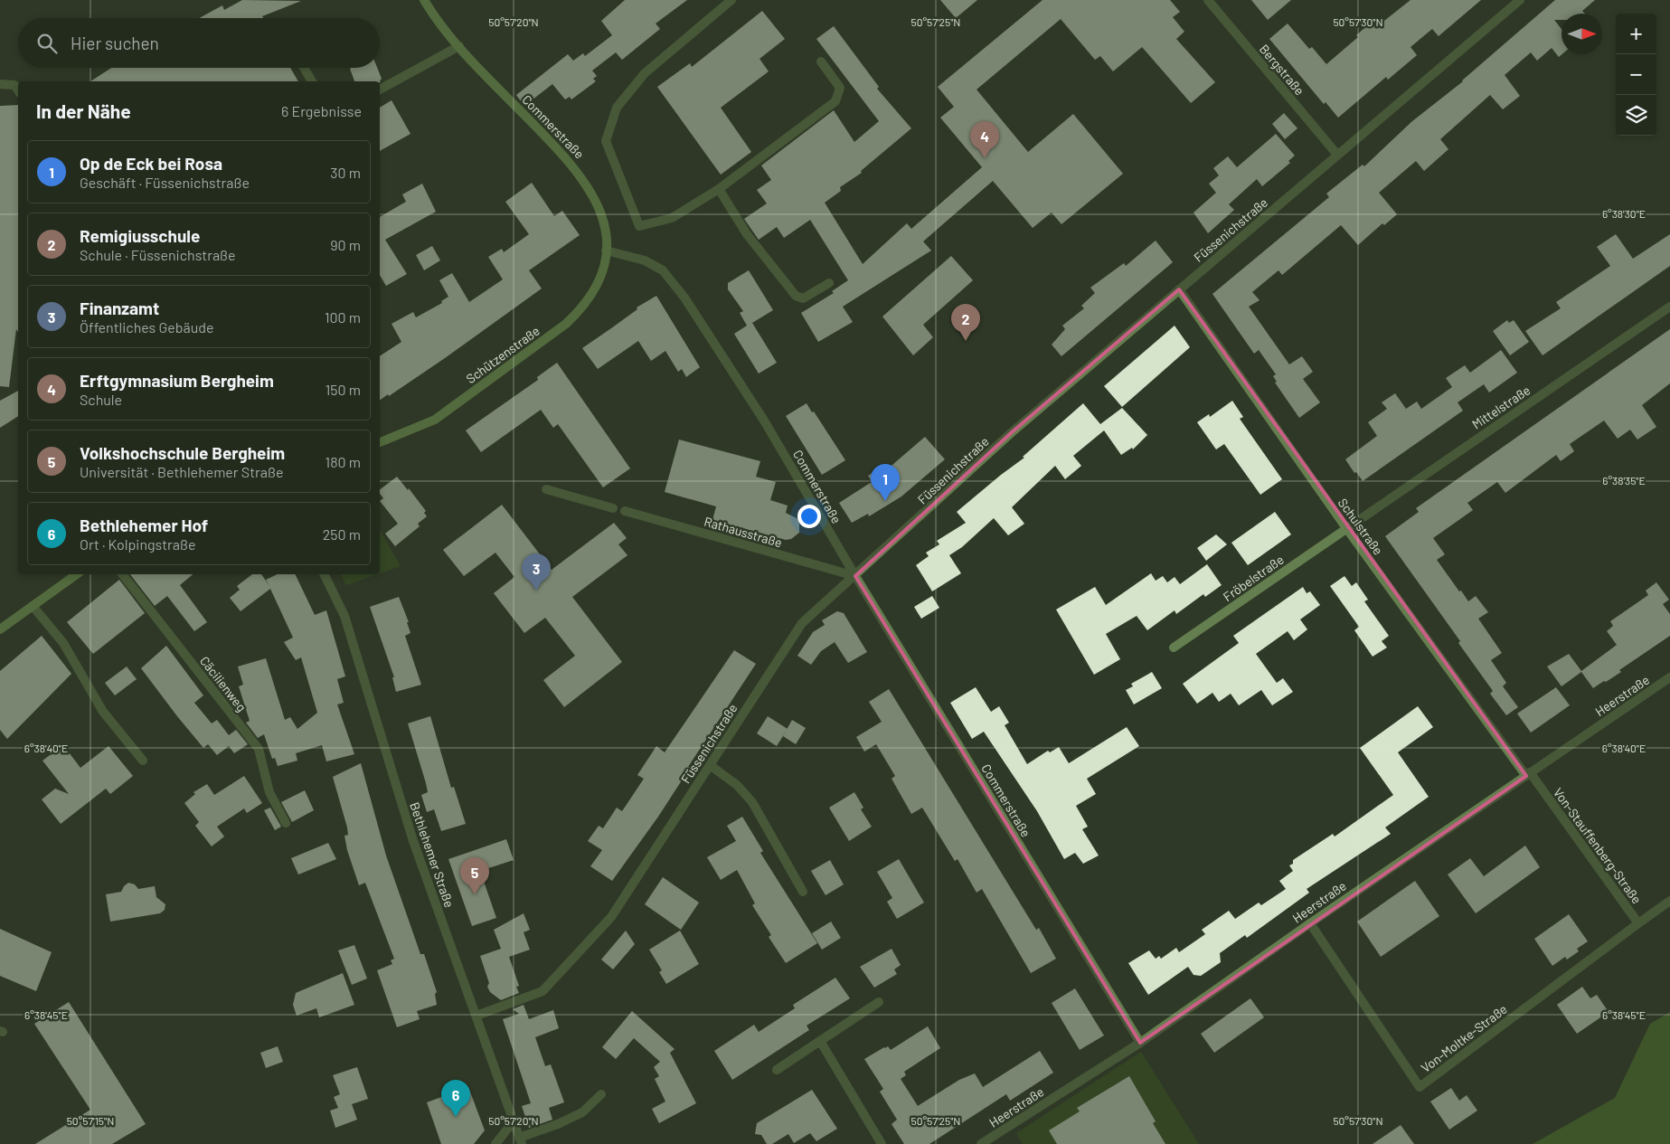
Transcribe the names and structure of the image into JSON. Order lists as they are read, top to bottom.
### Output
{
  "streets": {
    "main road": ["Commerstraße", "Schützenstraße"],
    "street": [
      "Bergstraße",
      "Füssenichstraße",
      "Mittelstraße",
      "Schulstraße",
      "Rathausstraße",
      "Fröbelstraße",
      "Cäcilienweg",
      "Heerstraße",
      "Von-Stauffenberg-Straße",
      "Bethlehemer Straße",
      "Von-Moltke-Straße"
    ]
  },
  "crossings": [
    ["Bergstraße", "Füssenichstraße"],
    ["Commerstraße", "Füssenichstraße"],
    ["Commerstraße", "Schützenstraße"],
    ["Commerstraße", "Rathausstraße"],
    ["Commerstraße", "Heerstraße"],
    ["Füssenichstraße", "Schulstraße"],
    ["Füssenichstraße", "Rathausstraße"],
    ["Füssenichstraße", "Bethlehemer Straße"],
    ["Mittelstraße", "Schulstraße"],
    ["Mittelstraße", "Fröbelstraße"],
    ["Schulstraße", "Fröbelstraße"],
    ["Schulstraße", "Heerstraße"],
    ["Schulstraße", "Von-Stauffenberg-Straße"],
    ["Heerstraße", "Von-Stauffenberg-Straße"],
    ["Heerstraße", "Von-Moltke-Straße"],
    ["Von-Stauffenberg-Straße", "Von-Moltke-Straße"]
  ],
  "north": "right",
  "page": {
    "map_buttons": ["+", "−"],
    "search": "Hier suchen",
    "heading": ["In der Nähe", "6 Ergebnisse"],
    "pins": [
      "4",
      "2",
      "1",
      "3",
      "5",
      "6"
    ],
    "list": [
      {
        "mark": "1",
        "name": "Op de Eck bei Rosa",
        "note": "Geschäft · Füssenichstraße",
        "value": "30 m"
      },
      {
        "mark": "2",
        "name": "Remigiusschule",
        "note": "Schule · Füssenichstraße",
        "value": "90 m"
      },
      {
        "mark": "3",
        "name": "Finanzamt",
        "note": "Öffentliches Gebäude",
        "value": "100 m"
      },
      {
        "mark": "4",
        "name": "Erftgymnasium Bergheim",
        "note": "Schule",
        "value": "150 m"
      },
      {
        "mark": "5",
        "name": "Volkshochschule Bergheim",
        "note": "Universität · Bethlehemer Straße",
        "value": "180 m"
      },
      {
        "mark": "6",
        "name": "Bethlehemer Hof",
        "note": "Ort · Kolpingstraße",
        "value": "250 m"
      }
    ]
  },
  "coordinates": [
    "50°57'20\"N",
    "50°57'25\"N",
    "50°57'30\"N",
    "6°38'30\"E",
    "6°38'35\"E",
    "6°38'40\"E",
    "6°38'45\"E",
    "50°57'15\"N"
  ]
}
